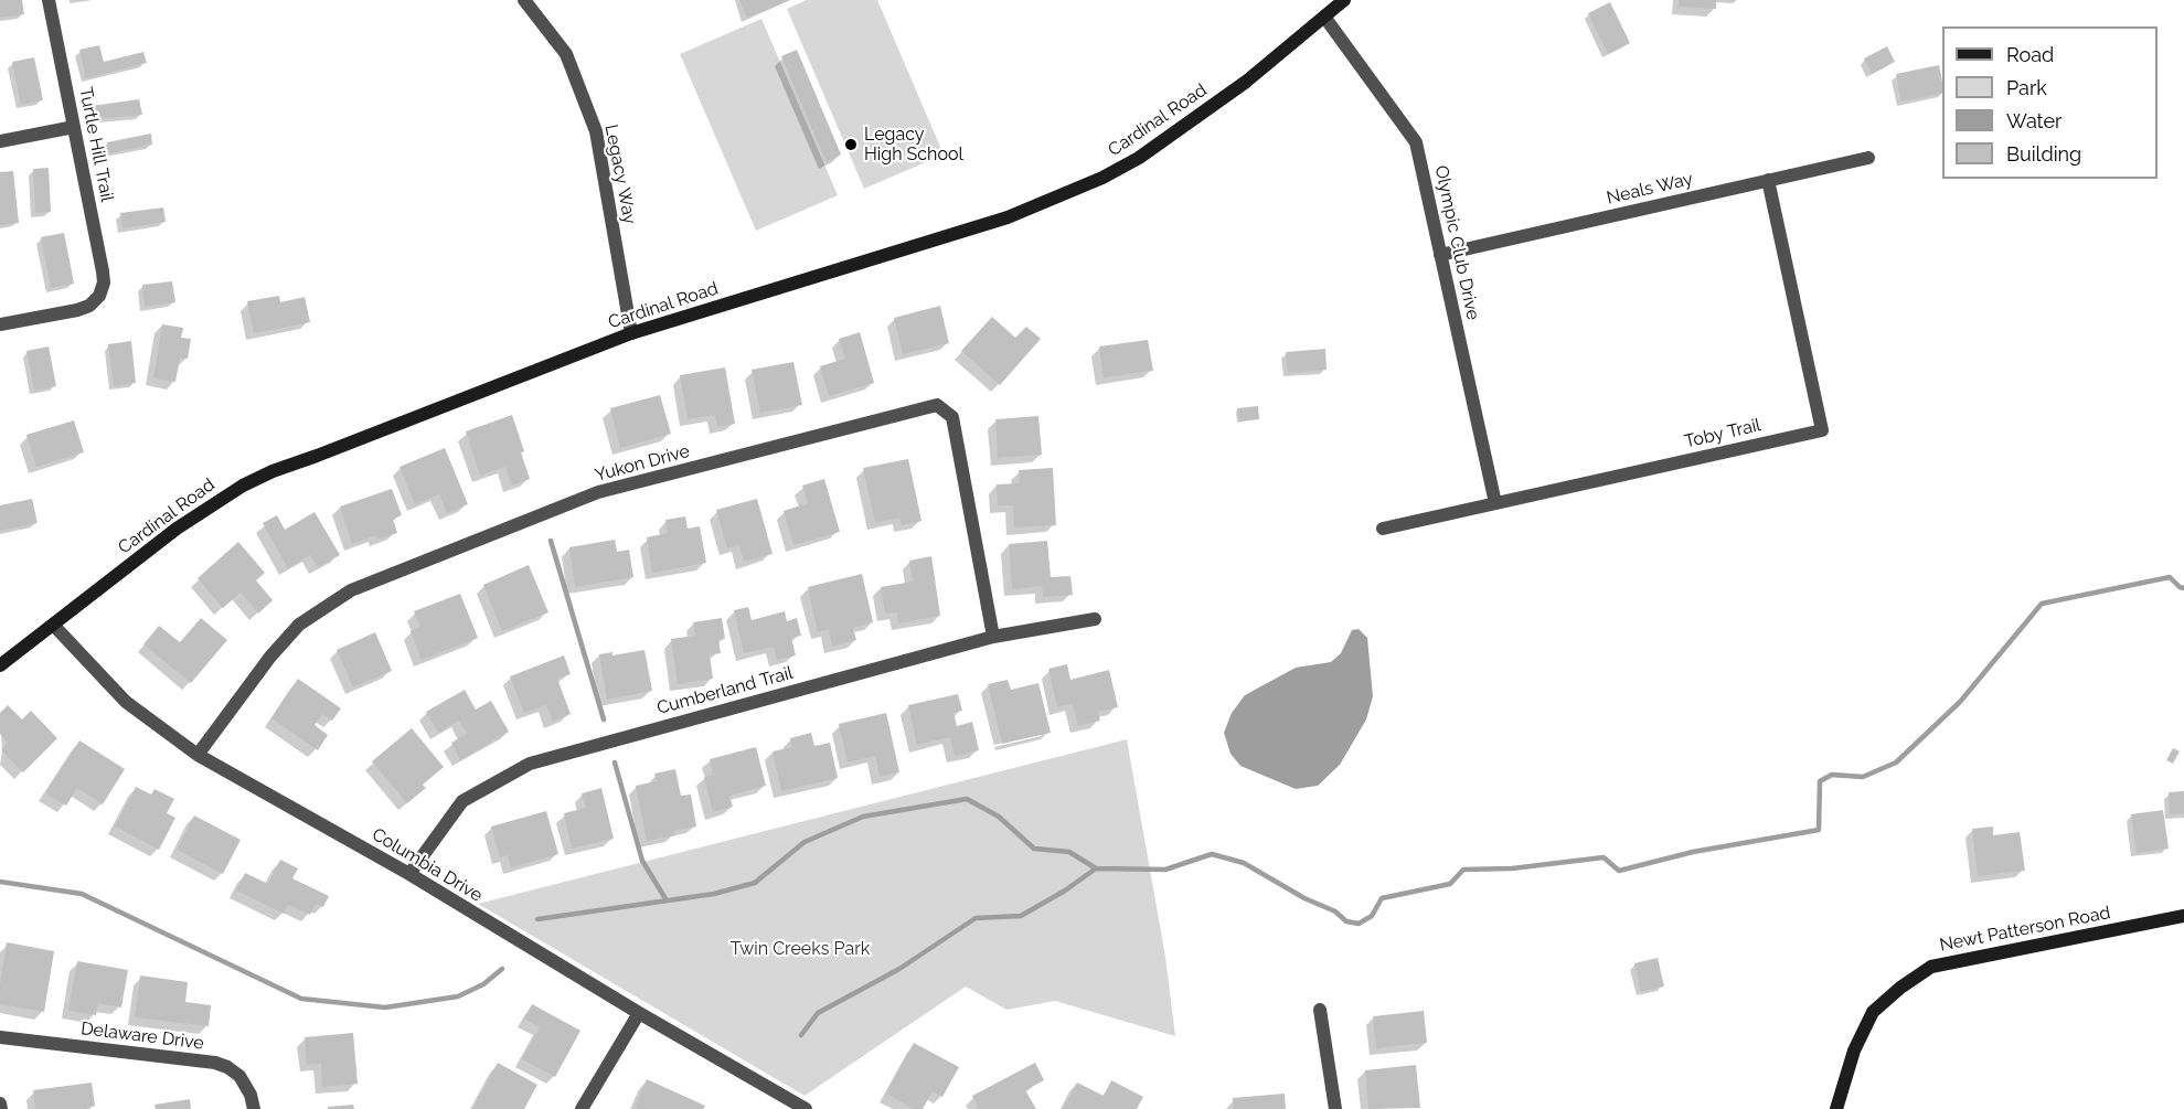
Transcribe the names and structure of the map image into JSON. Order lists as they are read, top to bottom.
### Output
{
  "streets": {
    "street": [
      "Cardinal Road",
      "Turtle Hill Trail",
      "Legacy Way",
      "Neals Way",
      "Olympic Club Drive",
      "Toby Trail",
      "Yukon Drive",
      "Cumberland Trail",
      "Columbia Drive",
      "Newt Patterson Road",
      "Delaware Drive"
    ]
  },
  "crossings": [
    ["Cardinal Road", "Legacy Way"],
    ["Cardinal Road", "Olympic Club Drive"],
    ["Cardinal Road", "Columbia Drive"],
    ["Neals Way", "Olympic Club Drive"],
    ["Neals Way", "Toby Trail"],
    ["Olympic Club Drive", "Toby Trail"],
    ["Yukon Drive", "Cumberland Trail"],
    ["Yukon Drive", "Columbia Drive"],
    ["Cumberland Trail", "Columbia Drive"]
  ],
  "parks": ["Twin Creeks Park"],
  "places": ["Legacy High School"],
  "legend": [
    "Road",
    "Park",
    "Water",
    "Building"
  ]
}
